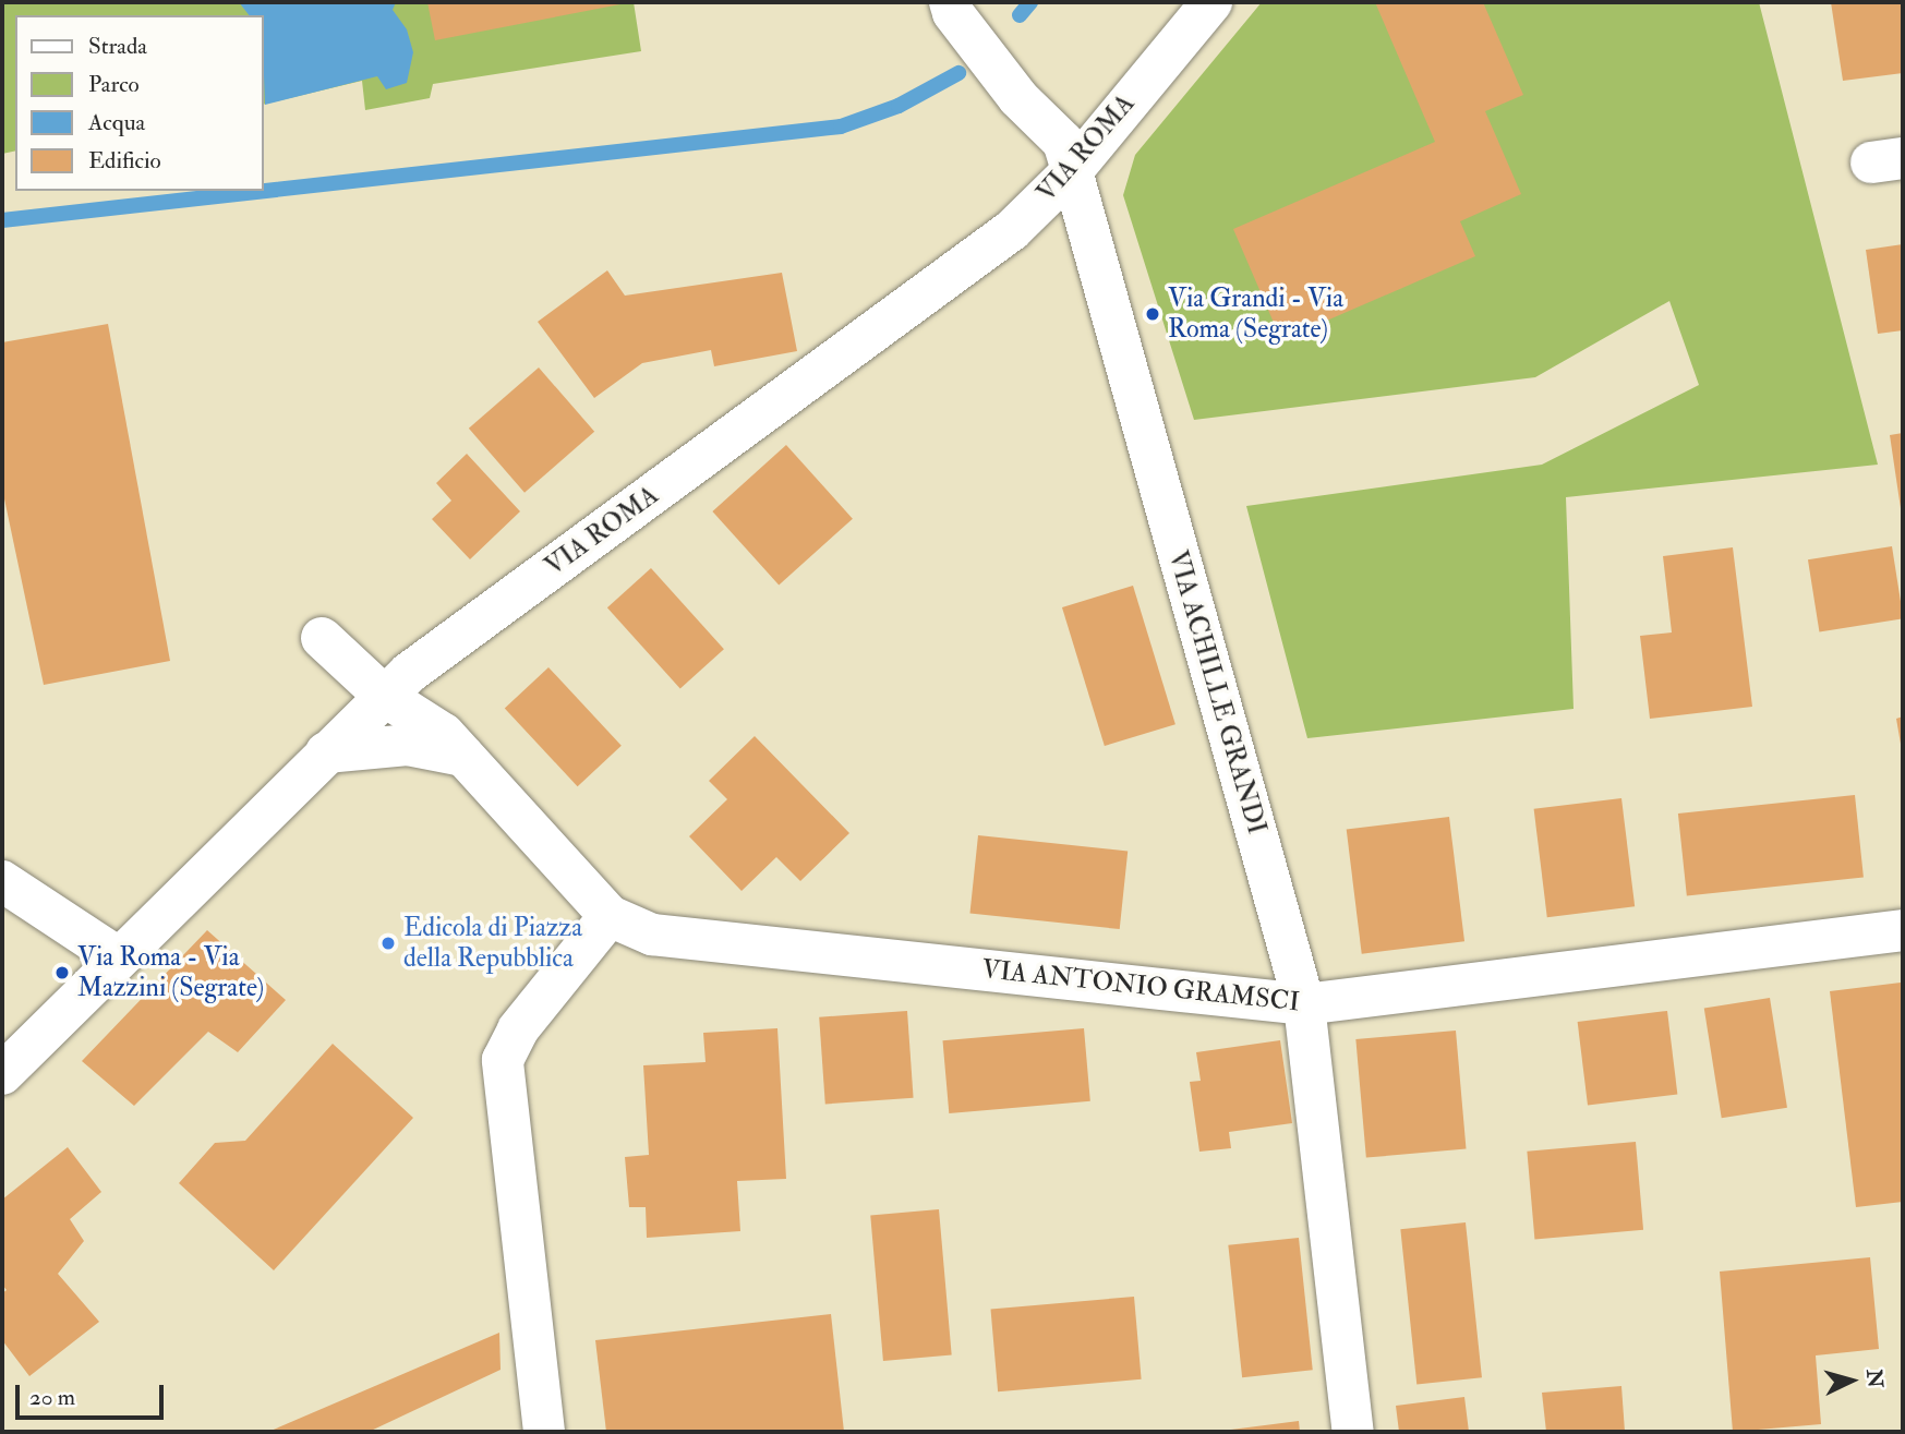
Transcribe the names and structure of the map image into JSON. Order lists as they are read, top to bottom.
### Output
{
  "streets": {
    "street": ["VIA ROMA", "VIA ACHILLE GRANDI", "VIA ANTONIO GRAMSCI"]
  },
  "crossings": [
    ["VIA ROMA", "VIA ACHILLE GRANDI"],
    ["VIA ACHILLE GRANDI", "VIA ANTONIO GRAMSCI"]
  ],
  "places": ["Via Grandi - Via Roma (Segrate)", "Edicola di Piazza della Repubblica", "Via Roma - Via Mazzini (Segrate)"],
  "legend": [
    "Strada",
    "Parco",
    "Acqua",
    "Edificio"
  ],
  "scale_bar": "20 m",
  "north": "right"
}
